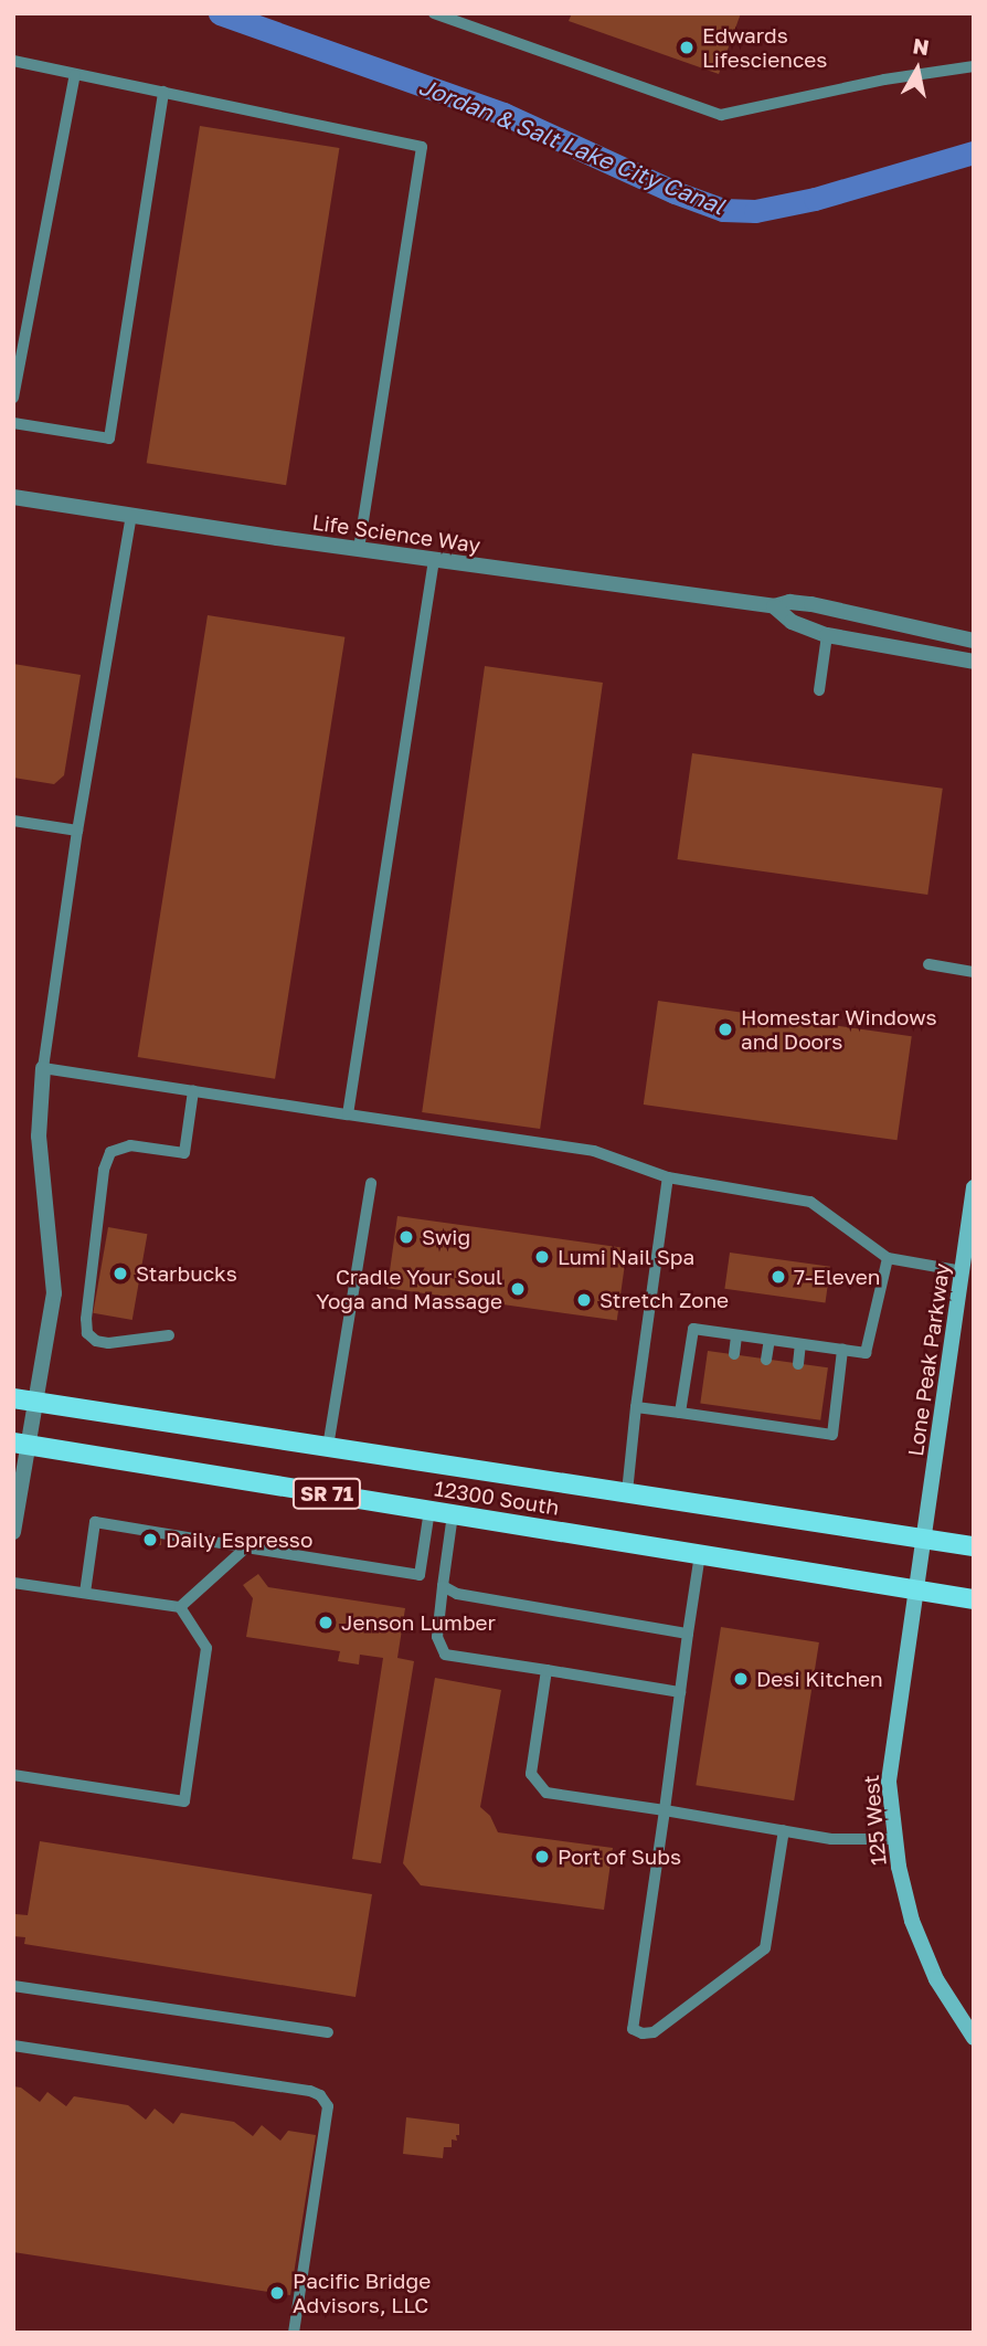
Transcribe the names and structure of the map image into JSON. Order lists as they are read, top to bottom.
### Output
{
  "streets": {
    "main road": [
      "Lone Peak Parkway",
      "SR 71",
      "12300 South",
      "125 West"
    ],
    "street": ["Life Science Way"]
  },
  "crossings": [
    ["Lone Peak Parkway", "12300 South"],
    ["Lone Peak Parkway", "125 West"],
    ["12300 South", "125 West"]
  ],
  "water": ["Jordan & Salt Lake City Canal"],
  "places": [
    "Edwards Lifesciences",
    "Homestar Windows and Doors",
    "Swig",
    "Lumi Nail Spa",
    "Starbucks",
    "7-Eleven",
    "Cradle Your Soul Yoga and Massage",
    "Stretch Zone",
    "Daily Espresso",
    "Jenson Lumber",
    "Desi Kitchen",
    "Port of Subs",
    "Pacific Bridge Advisors, LLC"
  ],
  "north": "top"
}
